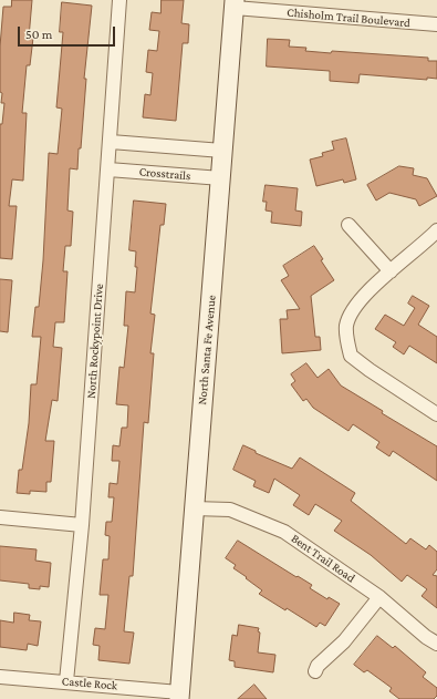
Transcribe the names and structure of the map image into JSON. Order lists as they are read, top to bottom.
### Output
{
  "streets": {
    "main road": ["North Santa Fe Avenue"],
    "street": [
      "Chisholm Trail Boulevard",
      "Crosstrails",
      "North Rockypoint Drive",
      "Bent Trail Road",
      "Castle Rock"
    ]
  },
  "crossings": [
    ["Chisholm Trail Boulevard", "North Santa Fe Avenue"],
    ["Crosstrails", "North Rockypoint Drive"],
    ["Crosstrails", "North Santa Fe Avenue"],
    ["North Rockypoint Drive", "Castle Rock"],
    ["North Santa Fe Avenue", "Bent Trail Road"],
    ["North Santa Fe Avenue", "Castle Rock"]
  ],
  "scale_bar": "50 m"
}
